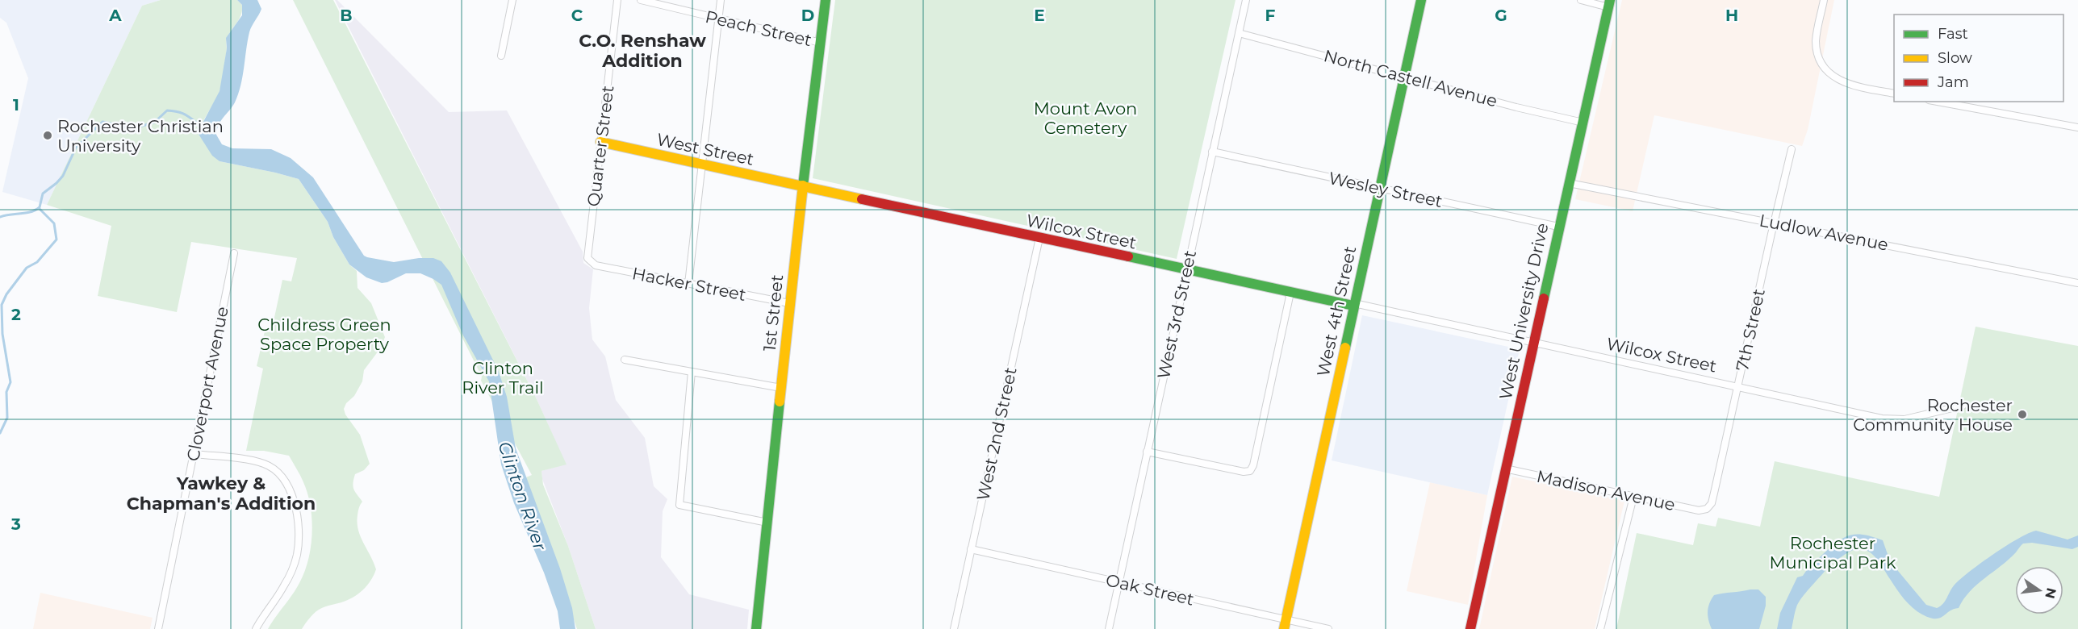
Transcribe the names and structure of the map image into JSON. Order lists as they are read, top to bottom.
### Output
{
  "streets": {
    "street": [
      "Peach Street",
      "North Castell Avenue",
      "Quarter Street",
      "West Street",
      "Wesley Street",
      "Wilcox Street",
      "Ludlow Avenue",
      "Hacker Street",
      "West 4th Street",
      "West University Drive",
      "1st Street",
      "West 3rd Street",
      "7th Street",
      "Cloverport Avenue",
      "West 2nd Street",
      "Madison Avenue",
      "Oak Street"
    ]
  },
  "crossings": [
    ["Peach Street", "1st Street"],
    ["North Castell Avenue", "West 4th Street"],
    ["North Castell Avenue", "West University Drive"],
    ["North Castell Avenue", "West 3rd Street"],
    ["Quarter Street", "West Street"],
    ["Quarter Street", "Hacker Street"],
    ["West Street", "Wilcox Street"],
    ["West Street", "1st Street"],
    ["Wesley Street", "West 4th Street"],
    ["Wesley Street", "West University Drive"],
    ["Wesley Street", "West 3rd Street"],
    ["Wilcox Street", "West 4th Street"],
    ["Wilcox Street", "West University Drive"],
    ["Wilcox Street", "1st Street"],
    ["Wilcox Street", "West 3rd Street"],
    ["Wilcox Street", "7th Street"],
    ["Wilcox Street", "West 2nd Street"],
    ["Ludlow Avenue", "West University Drive"],
    ["Ludlow Avenue", "7th Street"],
    ["Hacker Street", "1st Street"],
    ["West 4th Street", "Oak Street"],
    ["West University Drive", "Madison Avenue"],
    ["West 3rd Street", "Oak Street"],
    ["7th Street", "Madison Avenue"],
    ["West 2nd Street", "Oak Street"]
  ],
  "districts": ["C.O. Renshaw Addition", "Yawkey & Chapman's Addition"],
  "water": ["Clinton River"],
  "parks": [
    "Mount Avon Cemetery",
    "Childress Green Space Property",
    "Clinton River Trail",
    "Rochester Municipal Park"
  ],
  "places": ["Rochester Christian University", "Rochester Community House"],
  "legend": ["Fast", "Slow", "Jam"],
  "north": "right",
  "grid": {
    "columns": [
      "A",
      "B",
      "C",
      "D",
      "E",
      "F",
      "G",
      "H"
    ],
    "rows": ["1", "2", "3"]
  }
}
